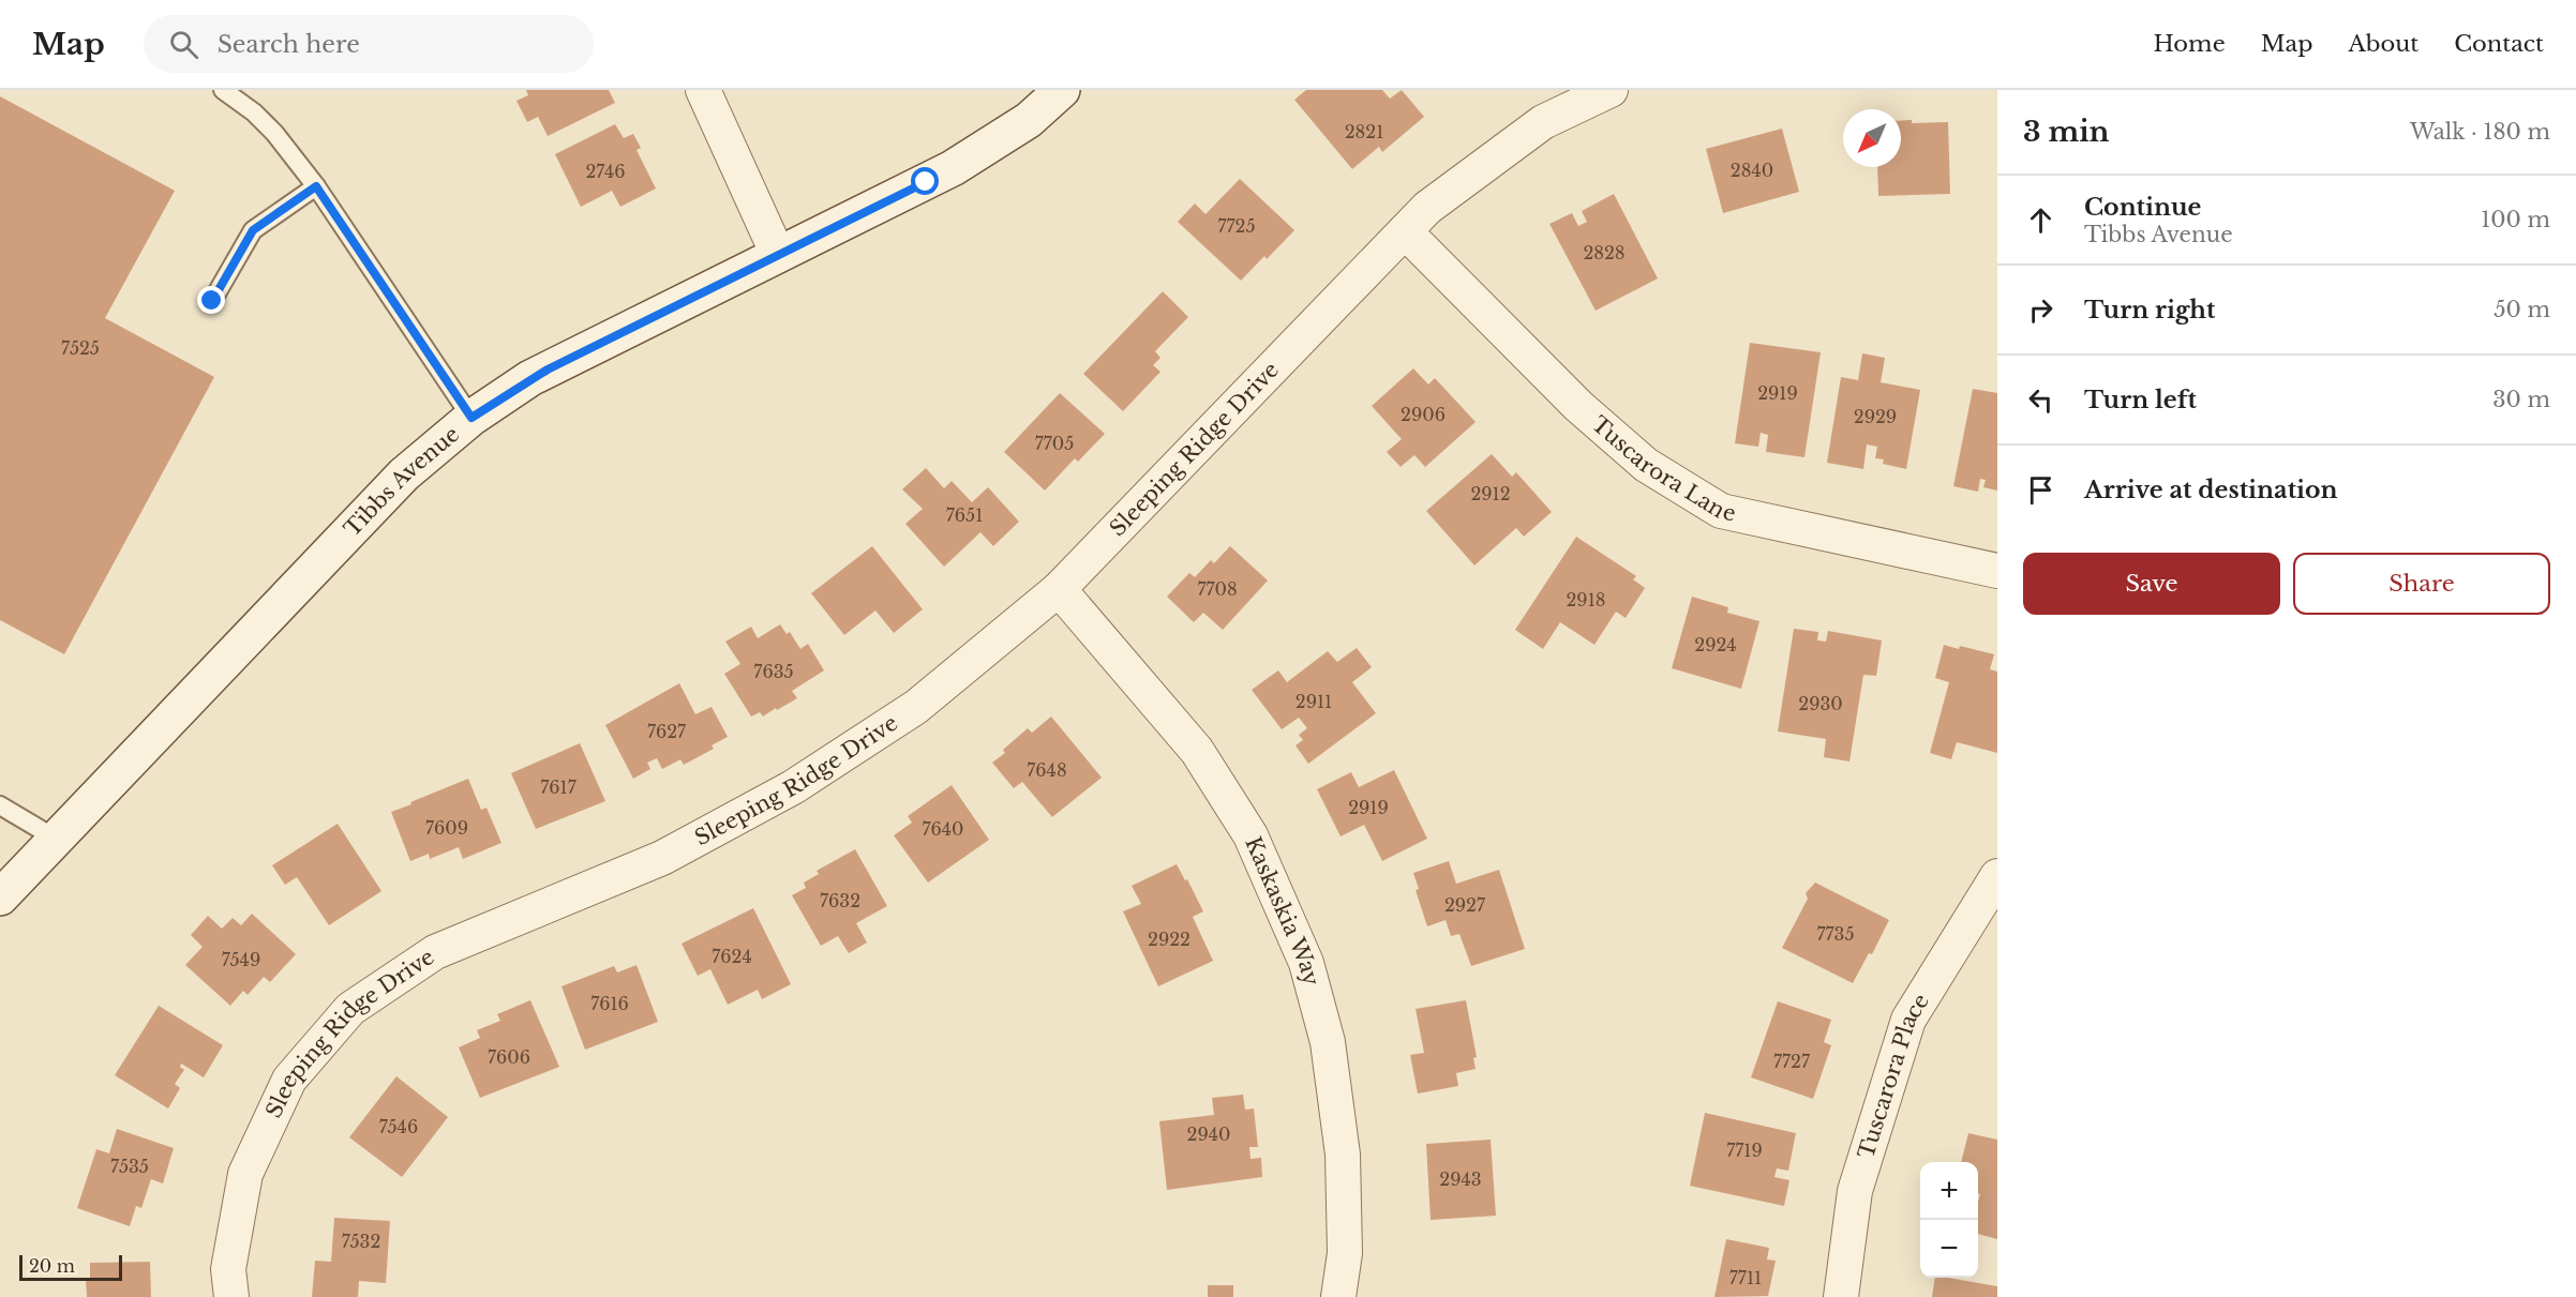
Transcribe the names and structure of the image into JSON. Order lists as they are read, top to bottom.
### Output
{
  "streets": {
    "street": [
      "Sleeping Ridge Drive",
      "Tuscarora Lane",
      "Tibbs Avenue",
      "Kaskaskia Way",
      "Tuscarora Place"
    ]
  },
  "crossings": [
    ["Sleeping Ridge Drive", "Tuscarora Lane"],
    ["Sleeping Ridge Drive", "Kaskaskia Way"]
  ],
  "house_numbers": [
    "2821",
    "2840",
    "2746",
    "7725",
    "2828",
    "7525",
    "2919",
    "2906",
    "2929",
    "7705",
    "2912",
    "7651",
    "7708",
    "2918",
    "2924",
    "7635",
    "2911",
    "2930",
    "7627",
    "7648",
    "7617",
    "2919",
    "7609",
    "7640",
    "7632",
    "2927",
    "7735",
    "2922",
    "7624",
    "7549",
    "7616",
    "7606",
    "7727",
    "7546",
    "2940",
    "7719",
    "7535",
    "2943",
    "7532",
    "7711"
  ],
  "scale_bar": "20 m",
  "north": "bottom left",
  "page": {
    "header": "Map",
    "search": "Search here",
    "nav": [
      "Home",
      "Map",
      "About",
      "Contact"
    ],
    "heading": ["3 min", "Walk · 180 m"],
    "list": [
      ["Continue", "Tibbs Avenue", "100 m"],
      ["Turn right", "50 m"],
      ["Turn left", "30 m"],
      "Arrive at destination"
    ],
    "buttons": ["Save", "Share"],
    "map_buttons": ["+", "−"],
    "scale": "20 m"
  }
}
